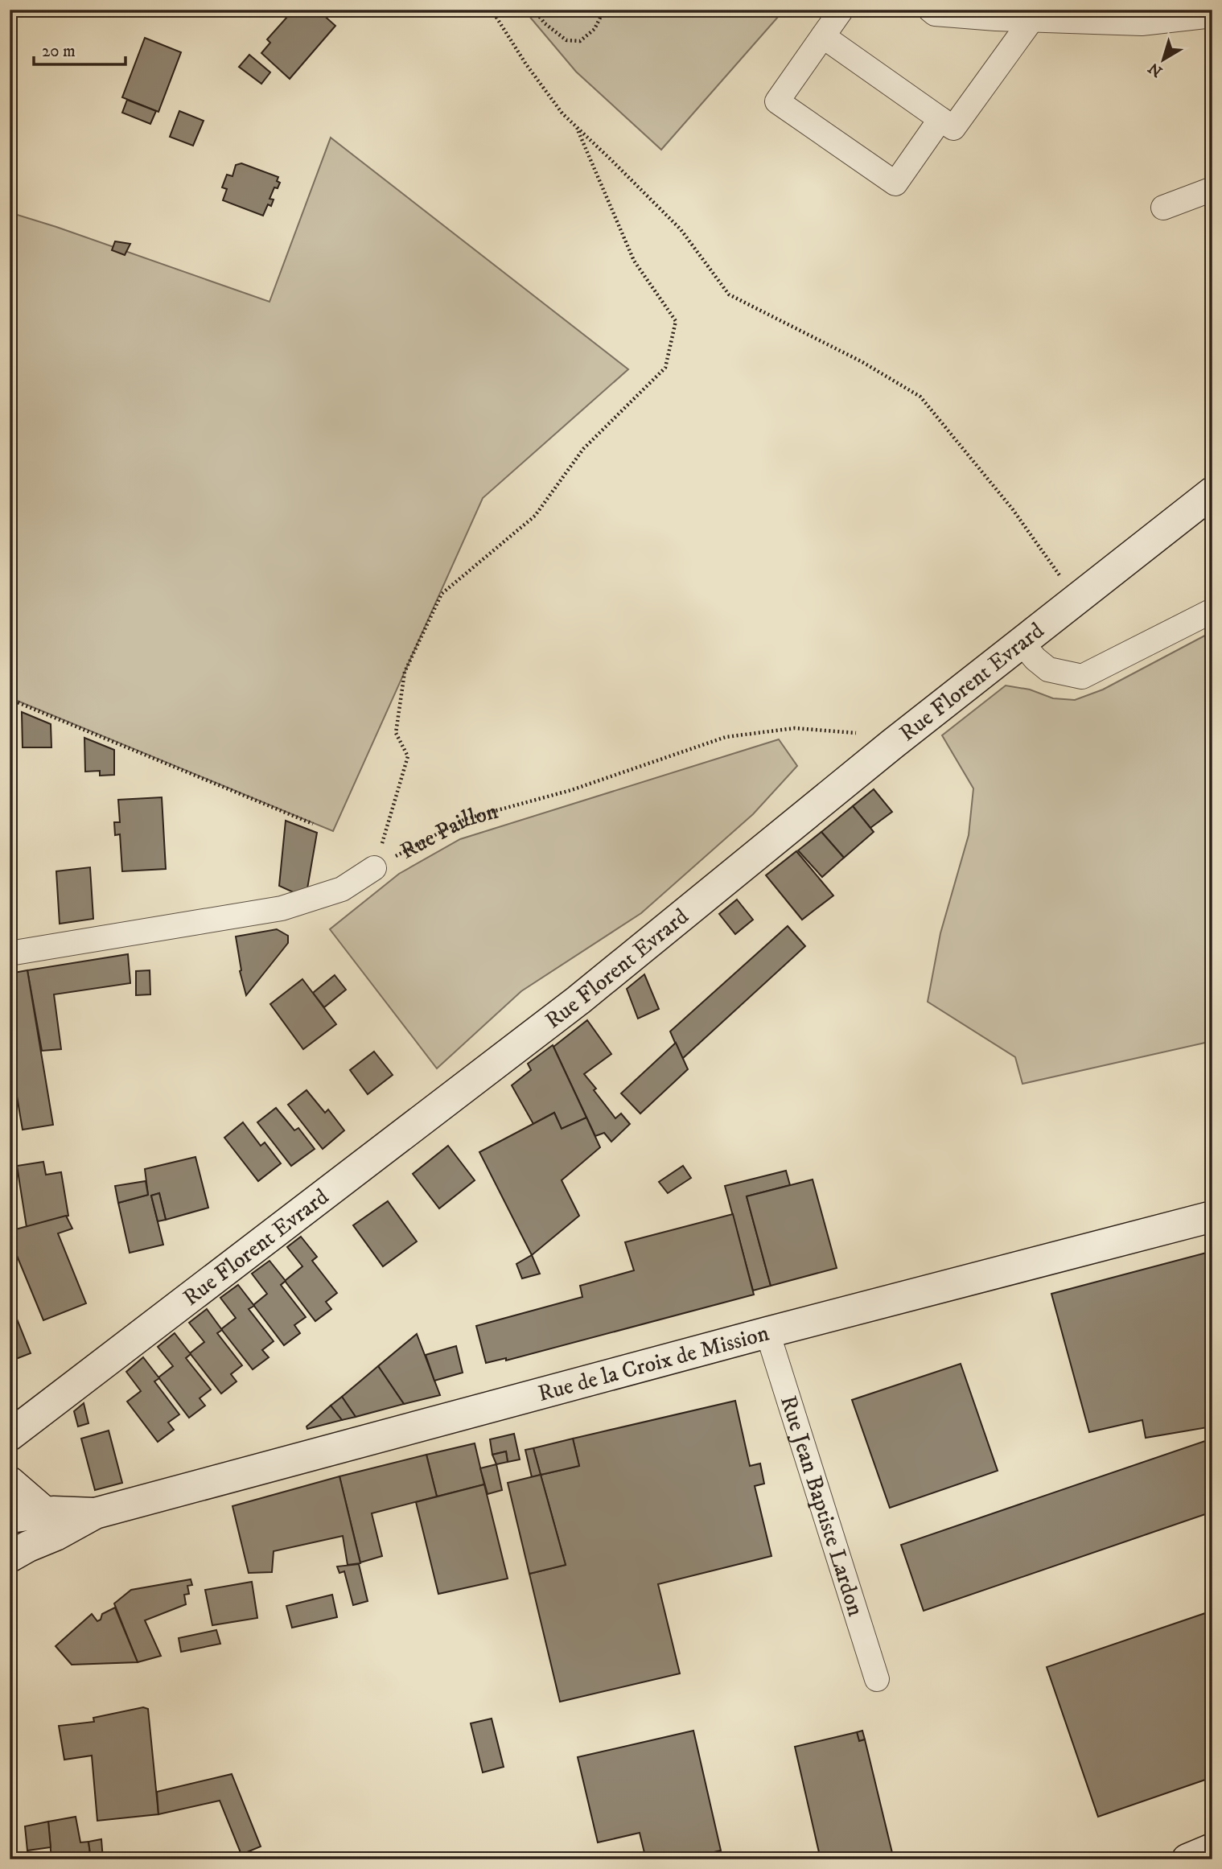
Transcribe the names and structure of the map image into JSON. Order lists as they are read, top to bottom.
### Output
{
  "streets": {
    "street": [
      "Rue Florent Evrard",
      "Rue Paillon",
      "Rue de la Croix de Mission",
      "Rue Jean Baptiste Lardon"
    ]
  },
  "crossings": [
    ["Rue Florent Evrard", "Rue Paillon"],
    ["Rue de la Croix de Mission", "Rue Jean Baptiste Lardon"]
  ],
  "scale_bar": "20 m",
  "north": "bottom left"
}
